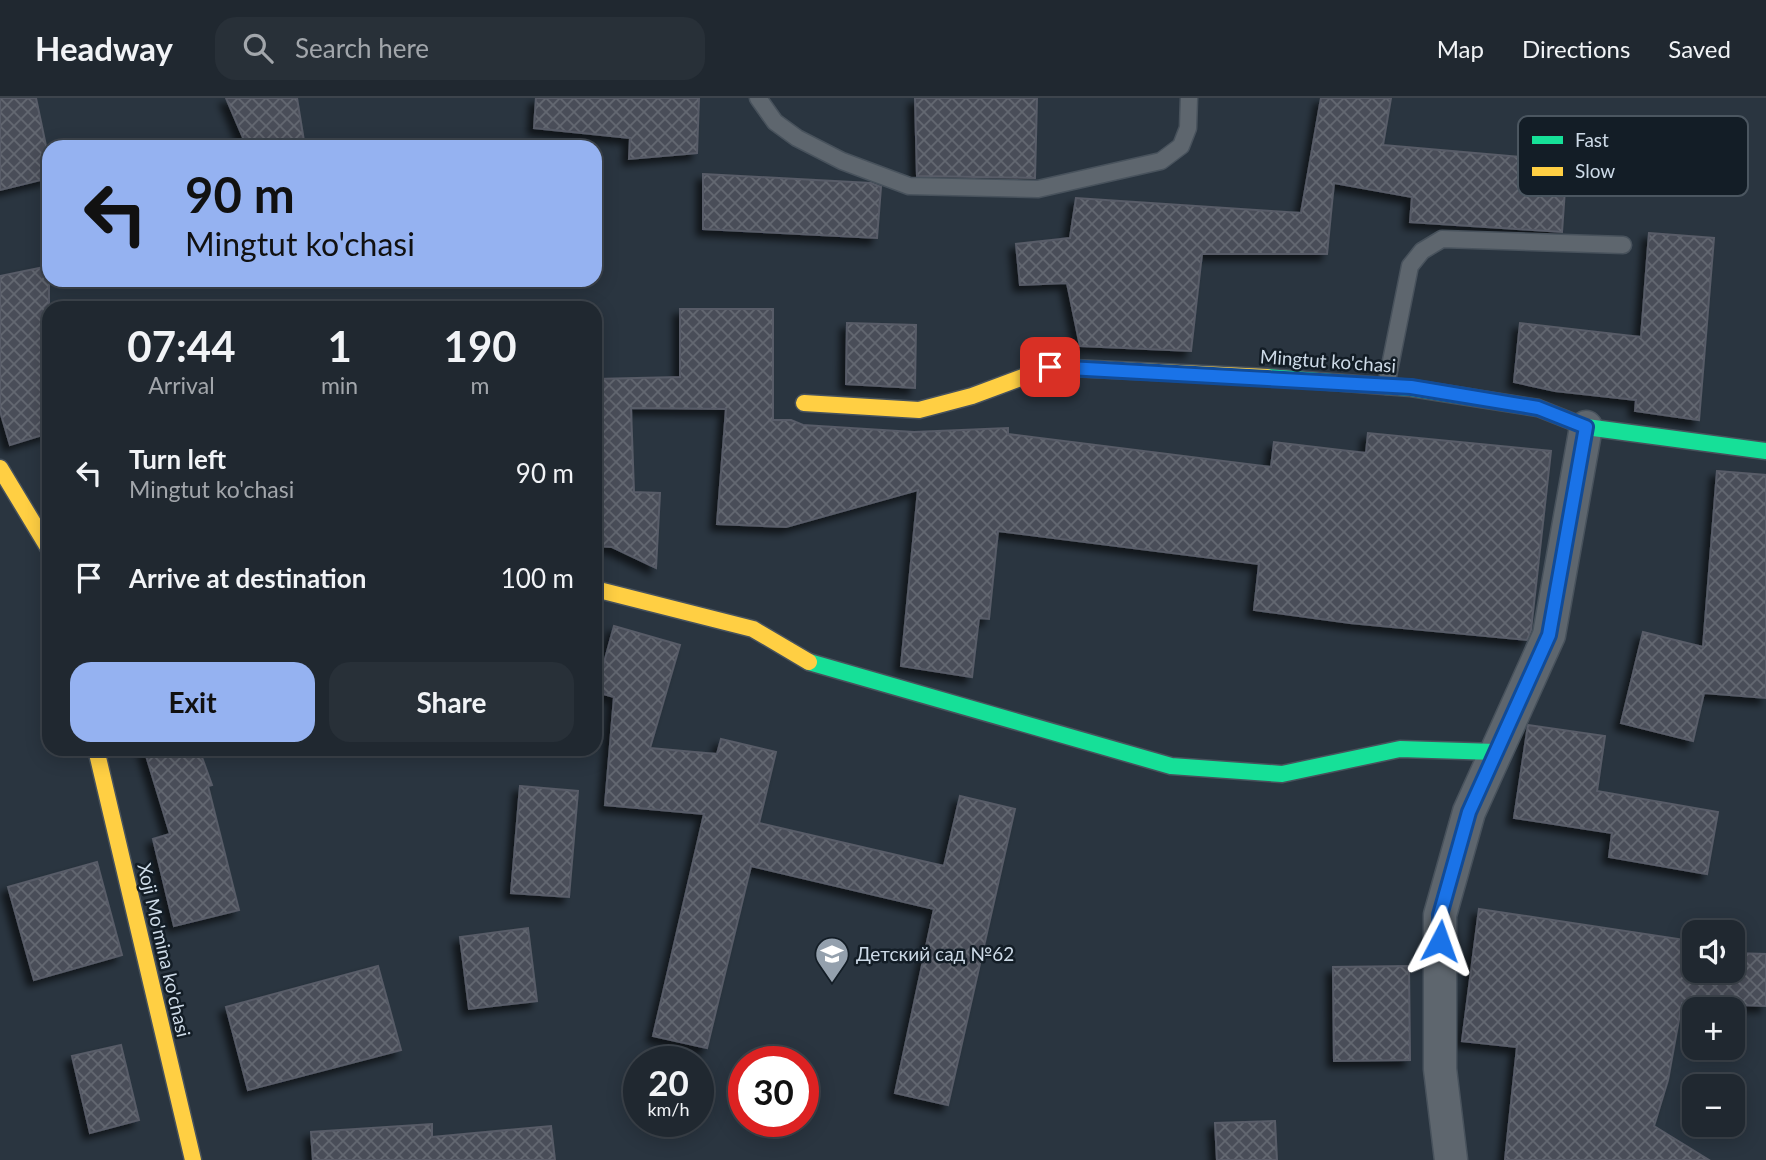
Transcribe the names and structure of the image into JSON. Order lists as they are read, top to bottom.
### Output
{
  "streets": {
    "street": ["Mingtut ko'chasi", "Xoji Mo'mina ko'chasi"]
  },
  "places": {
    "school or university": ["Детский сад №62"]
  },
  "legend": ["Fast", "Slow"],
  "page": {
    "header": "Headway",
    "search": "Search here",
    "nav": ["Map", "Directions", "Saved"],
    "turn": ["90 m", "Mingtut ko'chasi"],
    "eta": [
      "07:44",
      "Arrival",
      "1",
      "min",
      "190",
      "m"
    ],
    "list": [
      {
        "name": "Turn left",
        "note": "Mingtut ko'chasi",
        "value": "90 m"
      },
      {
        "name": "Arrive at destination",
        "value": "100 m"
      }
    ],
    "buttons": ["Exit", "Share"],
    "map_buttons": ["+", "−"],
    "speed": "20 km/h",
    "limit": "30"
  }
}
